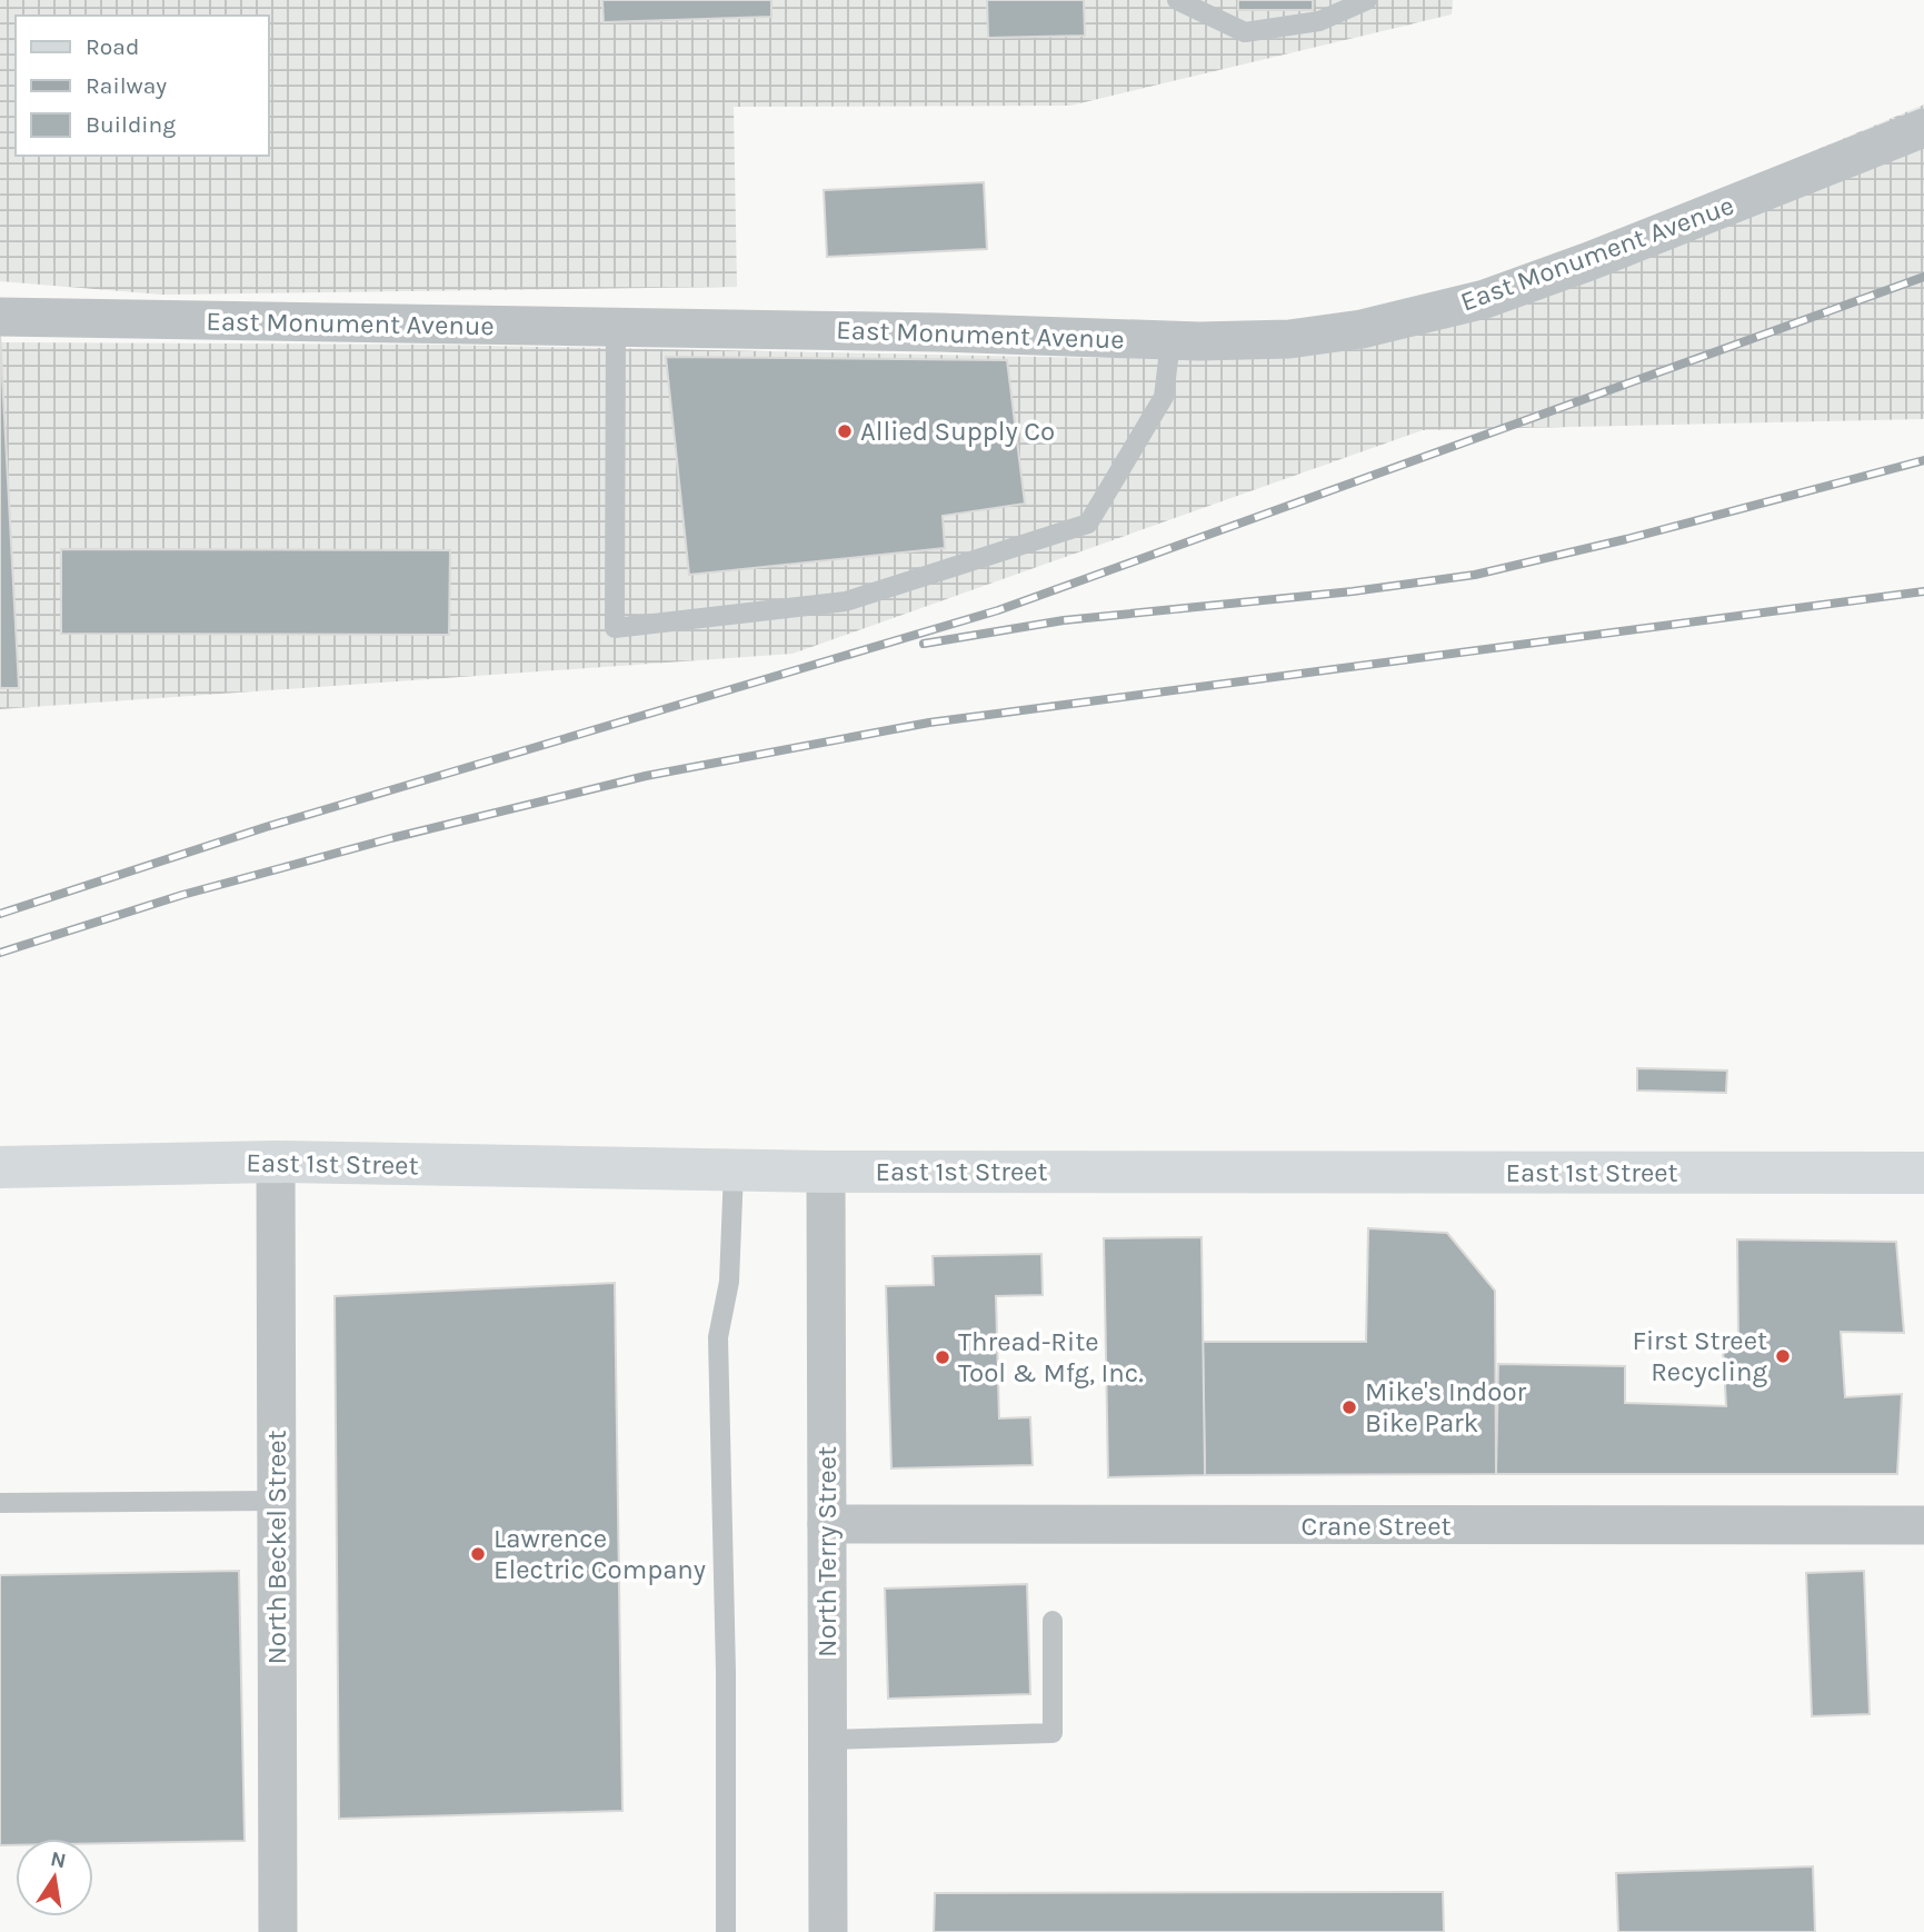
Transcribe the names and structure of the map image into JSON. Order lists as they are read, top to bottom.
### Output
{
  "streets": {
    "main road": ["East 1st Street"],
    "street": [
      "East Monument Avenue",
      "Crane Street",
      "North Beckel Street",
      "North Terry Street"
    ]
  },
  "crossings": [
    ["East 1st Street", "North Beckel Street"],
    ["East 1st Street", "North Terry Street"],
    ["Crane Street", "North Terry Street"]
  ],
  "places": [
    "Allied Supply Co",
    "First Street Recycling",
    "Thread-Rite Tool & Mfg, Inc.",
    "Mike's Indoor Bike Park",
    "Lawrence Electric Company"
  ],
  "legend": ["Road", "Railway", "Building"],
  "north": "top"
}
